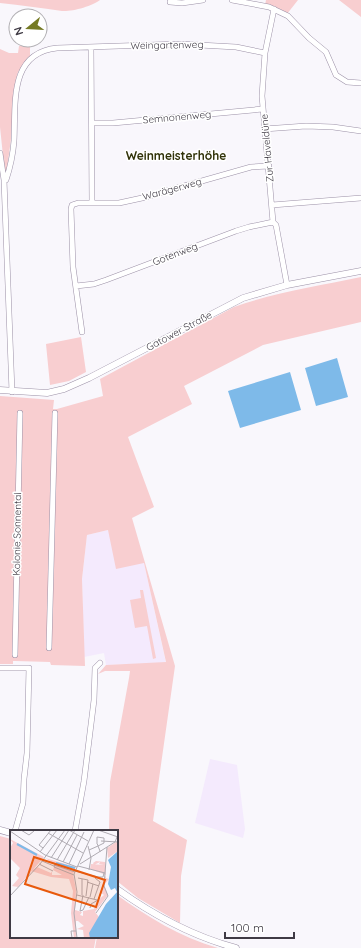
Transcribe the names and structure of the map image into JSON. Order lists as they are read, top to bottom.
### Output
{
  "streets": {
    "main road": ["Gatower Straße"],
    "street": [
      "Weingartenweg",
      "Semnonenweg",
      "Zur Haveldüne",
      "Warägerweg",
      "Gotenweg",
      "Kolonie Sonnental"
    ]
  },
  "crossings": [
    ["Weingartenweg", "Zur Haveldüne"],
    ["Semnonenweg", "Zur Haveldüne"],
    ["Zur Haveldüne", "Warägerweg"],
    ["Zur Haveldüne", "Gotenweg"],
    ["Zur Haveldüne", "Gatower Straße"],
    ["Warägerweg", "Gotenweg"]
  ],
  "districts": ["Weinmeisterhöhe"],
  "scale_bar": "100 m",
  "north": "left"
}
